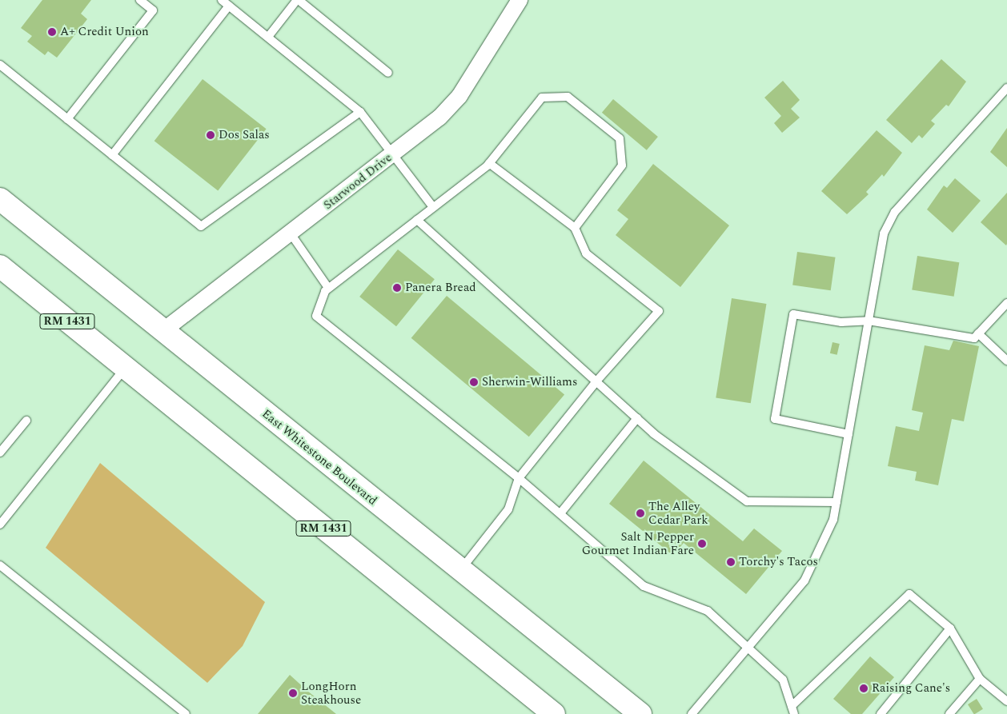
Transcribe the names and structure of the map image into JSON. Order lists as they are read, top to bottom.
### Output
{
  "streets": {
    "main road": ["RM 1431", "East Whitestone Boulevard"],
    "street": ["Starwood Drive"]
  },
  "crossings": [
    ["Starwood Drive", "East Whitestone Boulevard"]
  ],
  "places": [
    "A+ Credit Union",
    "Dos Salas",
    "Panera Bread",
    "Sherwin-Williams",
    "The Alley Cedar Park",
    "Salt N Pepper Gourmet Indian Fare",
    "Torchy's Tacos",
    "Raising Cane's",
    "LongHorn Steakhouse"
  ]
}
